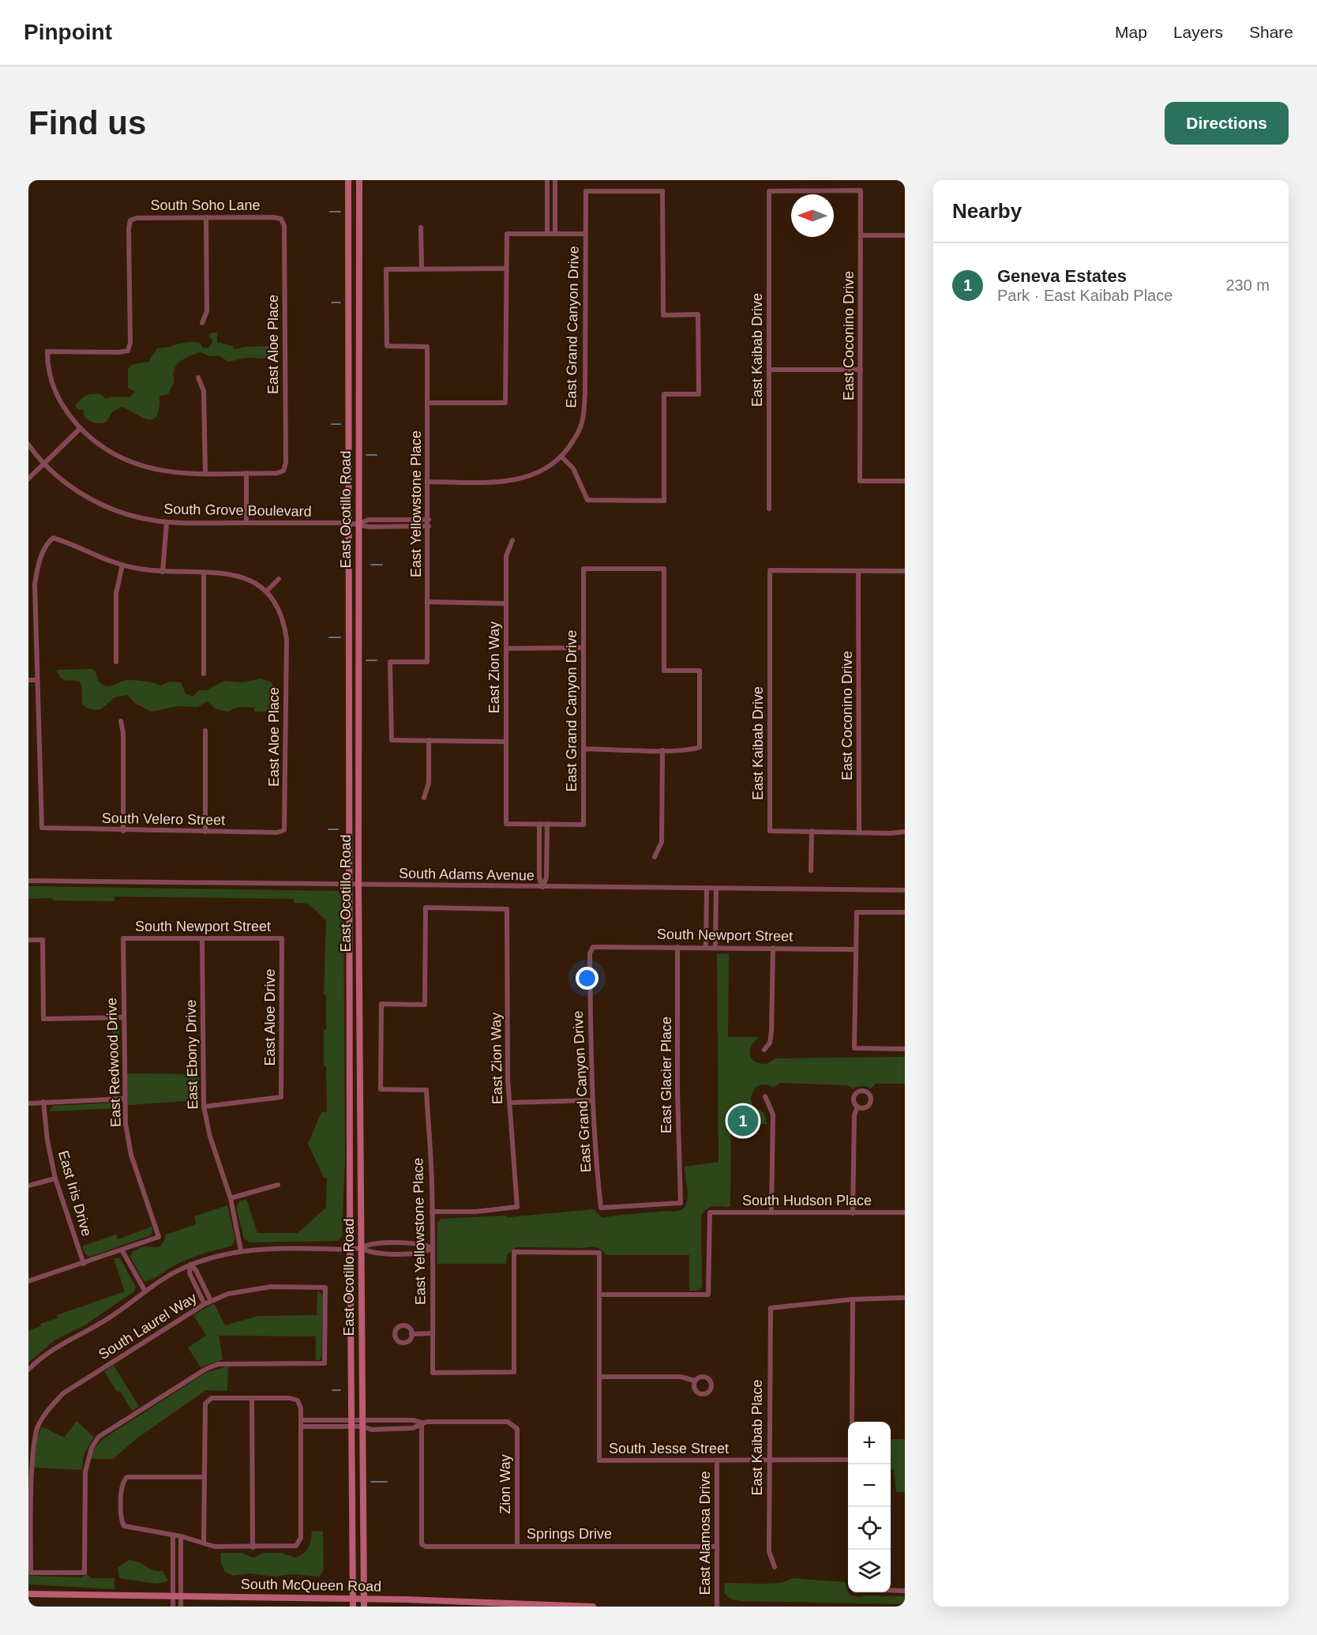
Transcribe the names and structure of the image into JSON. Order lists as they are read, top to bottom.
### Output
{
  "streets": {
    "main road": ["East Ocotillo Road", "South McQueen Road"],
    "street": [
      "South Soho Lane",
      "East Grand Canyon Drive",
      "East Coconino Drive",
      "East Aloe Place",
      "East Kaibab Drive",
      "East Yellowstone Place",
      "South Grove Boulevard",
      "East Zion Way",
      "South Velero Street",
      "South Adams Avenue",
      "South Newport Street",
      "East Aloe Drive",
      "East Ebony Drive",
      "East Redwood Drive",
      "East Glacier Place",
      "East Iris Drive",
      "South Hudson Place",
      "South Laurel Way",
      "East Kaibab Place",
      "South Jesse Street",
      "Zion Way",
      "East Alamosa Drive",
      "Springs Drive"
    ]
  },
  "crossings": [
    ["South Soho Lane", "East Aloe Place"],
    ["East Grand Canyon Drive", "East Yellowstone Place"],
    ["East Grand Canyon Drive", "South Newport Street"],
    ["East Grand Canyon Drive", "East Glacier Place"],
    ["East Coconino Drive", "East Kaibab Drive"],
    ["East Aloe Place", "South Velero Street"],
    ["East Yellowstone Place", "East Zion Way"],
    ["East Yellowstone Place", "South Hudson Place"],
    ["East Ocotillo Road", "South Grove Boulevard"],
    ["East Ocotillo Road", "South Adams Avenue"],
    ["East Ocotillo Road", "South McQueen Road"],
    ["South Newport Street", "East Aloe Drive"],
    ["South Newport Street", "East Ebony Drive"],
    ["South Newport Street", "East Redwood Drive"],
    ["South Newport Street", "East Glacier Place"],
    ["East Aloe Drive", "East Ebony Drive"],
    ["East Kaibab Place", "South Jesse Street"],
    ["South Jesse Street", "East Alamosa Drive"],
    ["Zion Way", "Springs Drive"],
    ["East Alamosa Drive", "Springs Drive"]
  ],
  "north": "left",
  "page": {
    "header": "Pinpoint",
    "nav": ["Map", "Layers", "Share"],
    "buttons": "Directions",
    "title": "Find us",
    "heading": "Nearby",
    "list": [
      {
        "mark": "1",
        "name": "Geneva Estates",
        "note": "Park · East Kaibab Place",
        "value": "230 m"
      }
    ],
    "pins": "1",
    "map_buttons": ["+", "−"]
  }
}
